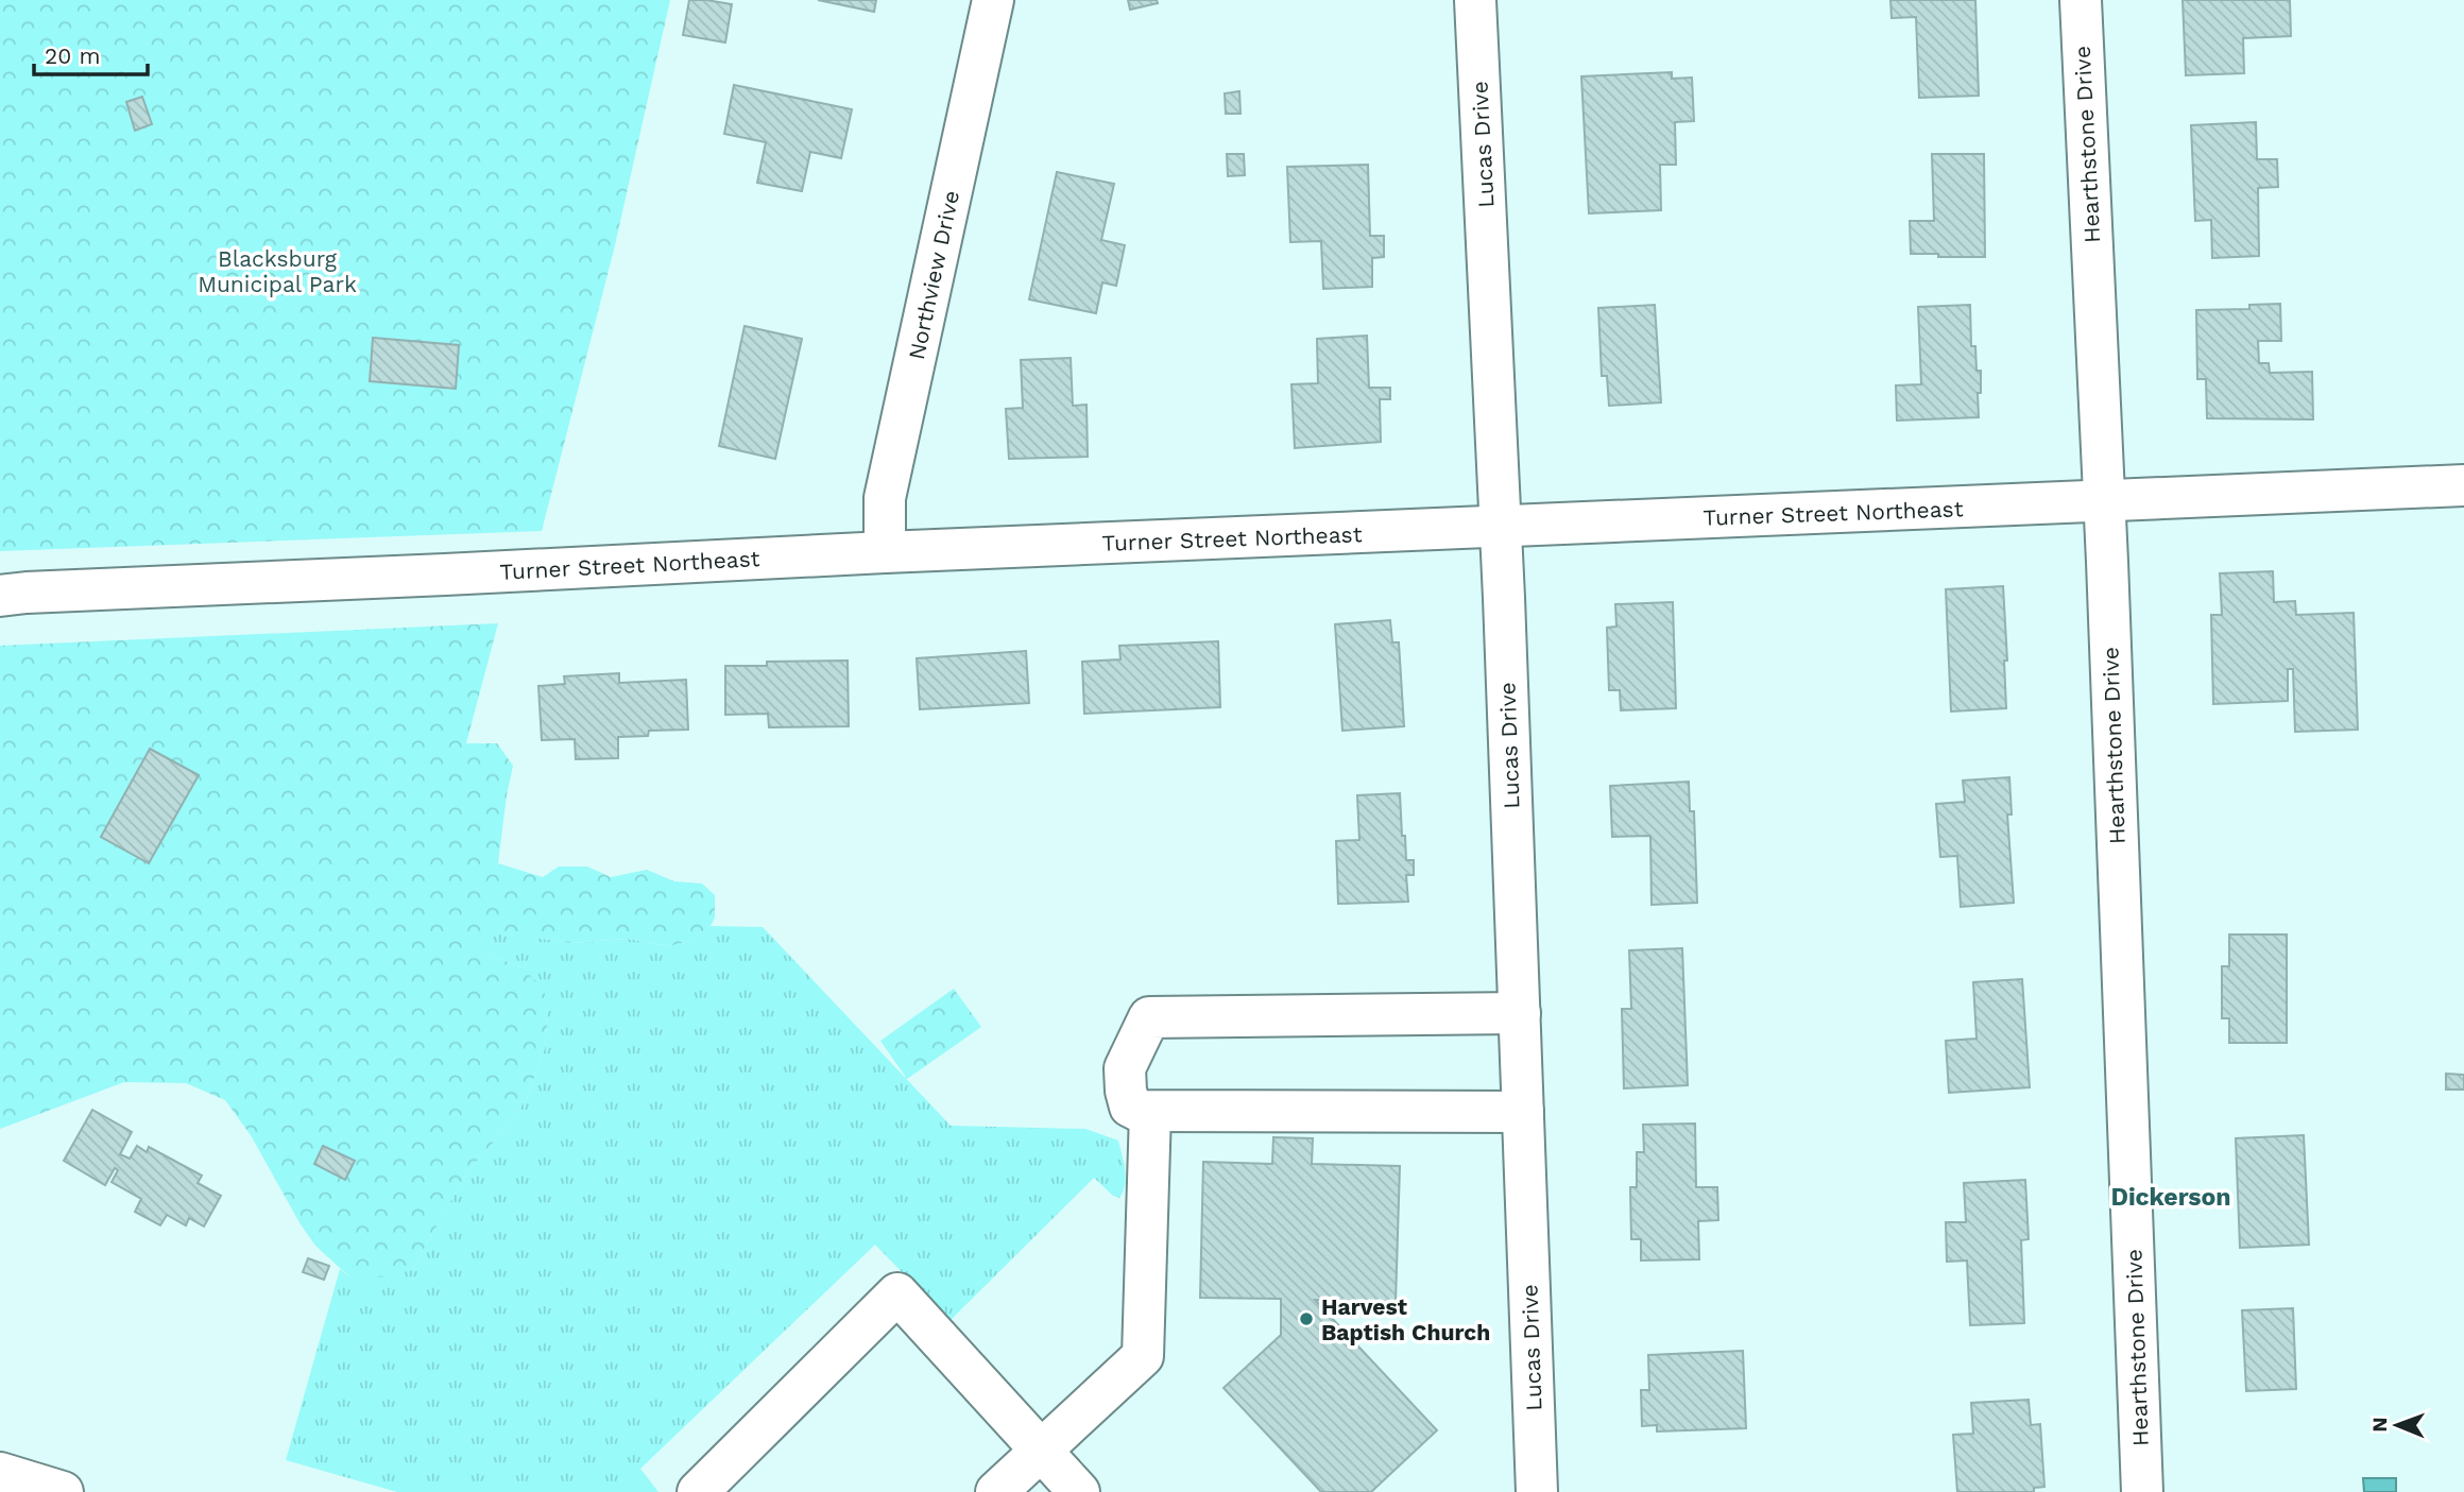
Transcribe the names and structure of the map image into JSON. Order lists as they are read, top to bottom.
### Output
{
  "streets": {
    "street": [
      "Lucas Drive",
      "Hearthstone Drive",
      "Northview Drive",
      "Turner Street Northeast"
    ]
  },
  "crossings": [
    ["Lucas Drive", "Turner Street Northeast"],
    ["Hearthstone Drive", "Turner Street Northeast"],
    ["Northview Drive", "Turner Street Northeast"]
  ],
  "districts": ["Dickerson"],
  "parks": ["Blacksburg Municipal Park"],
  "places": ["Harvest Baptish Church"],
  "scale_bar": "20 m",
  "north": "left"
}
